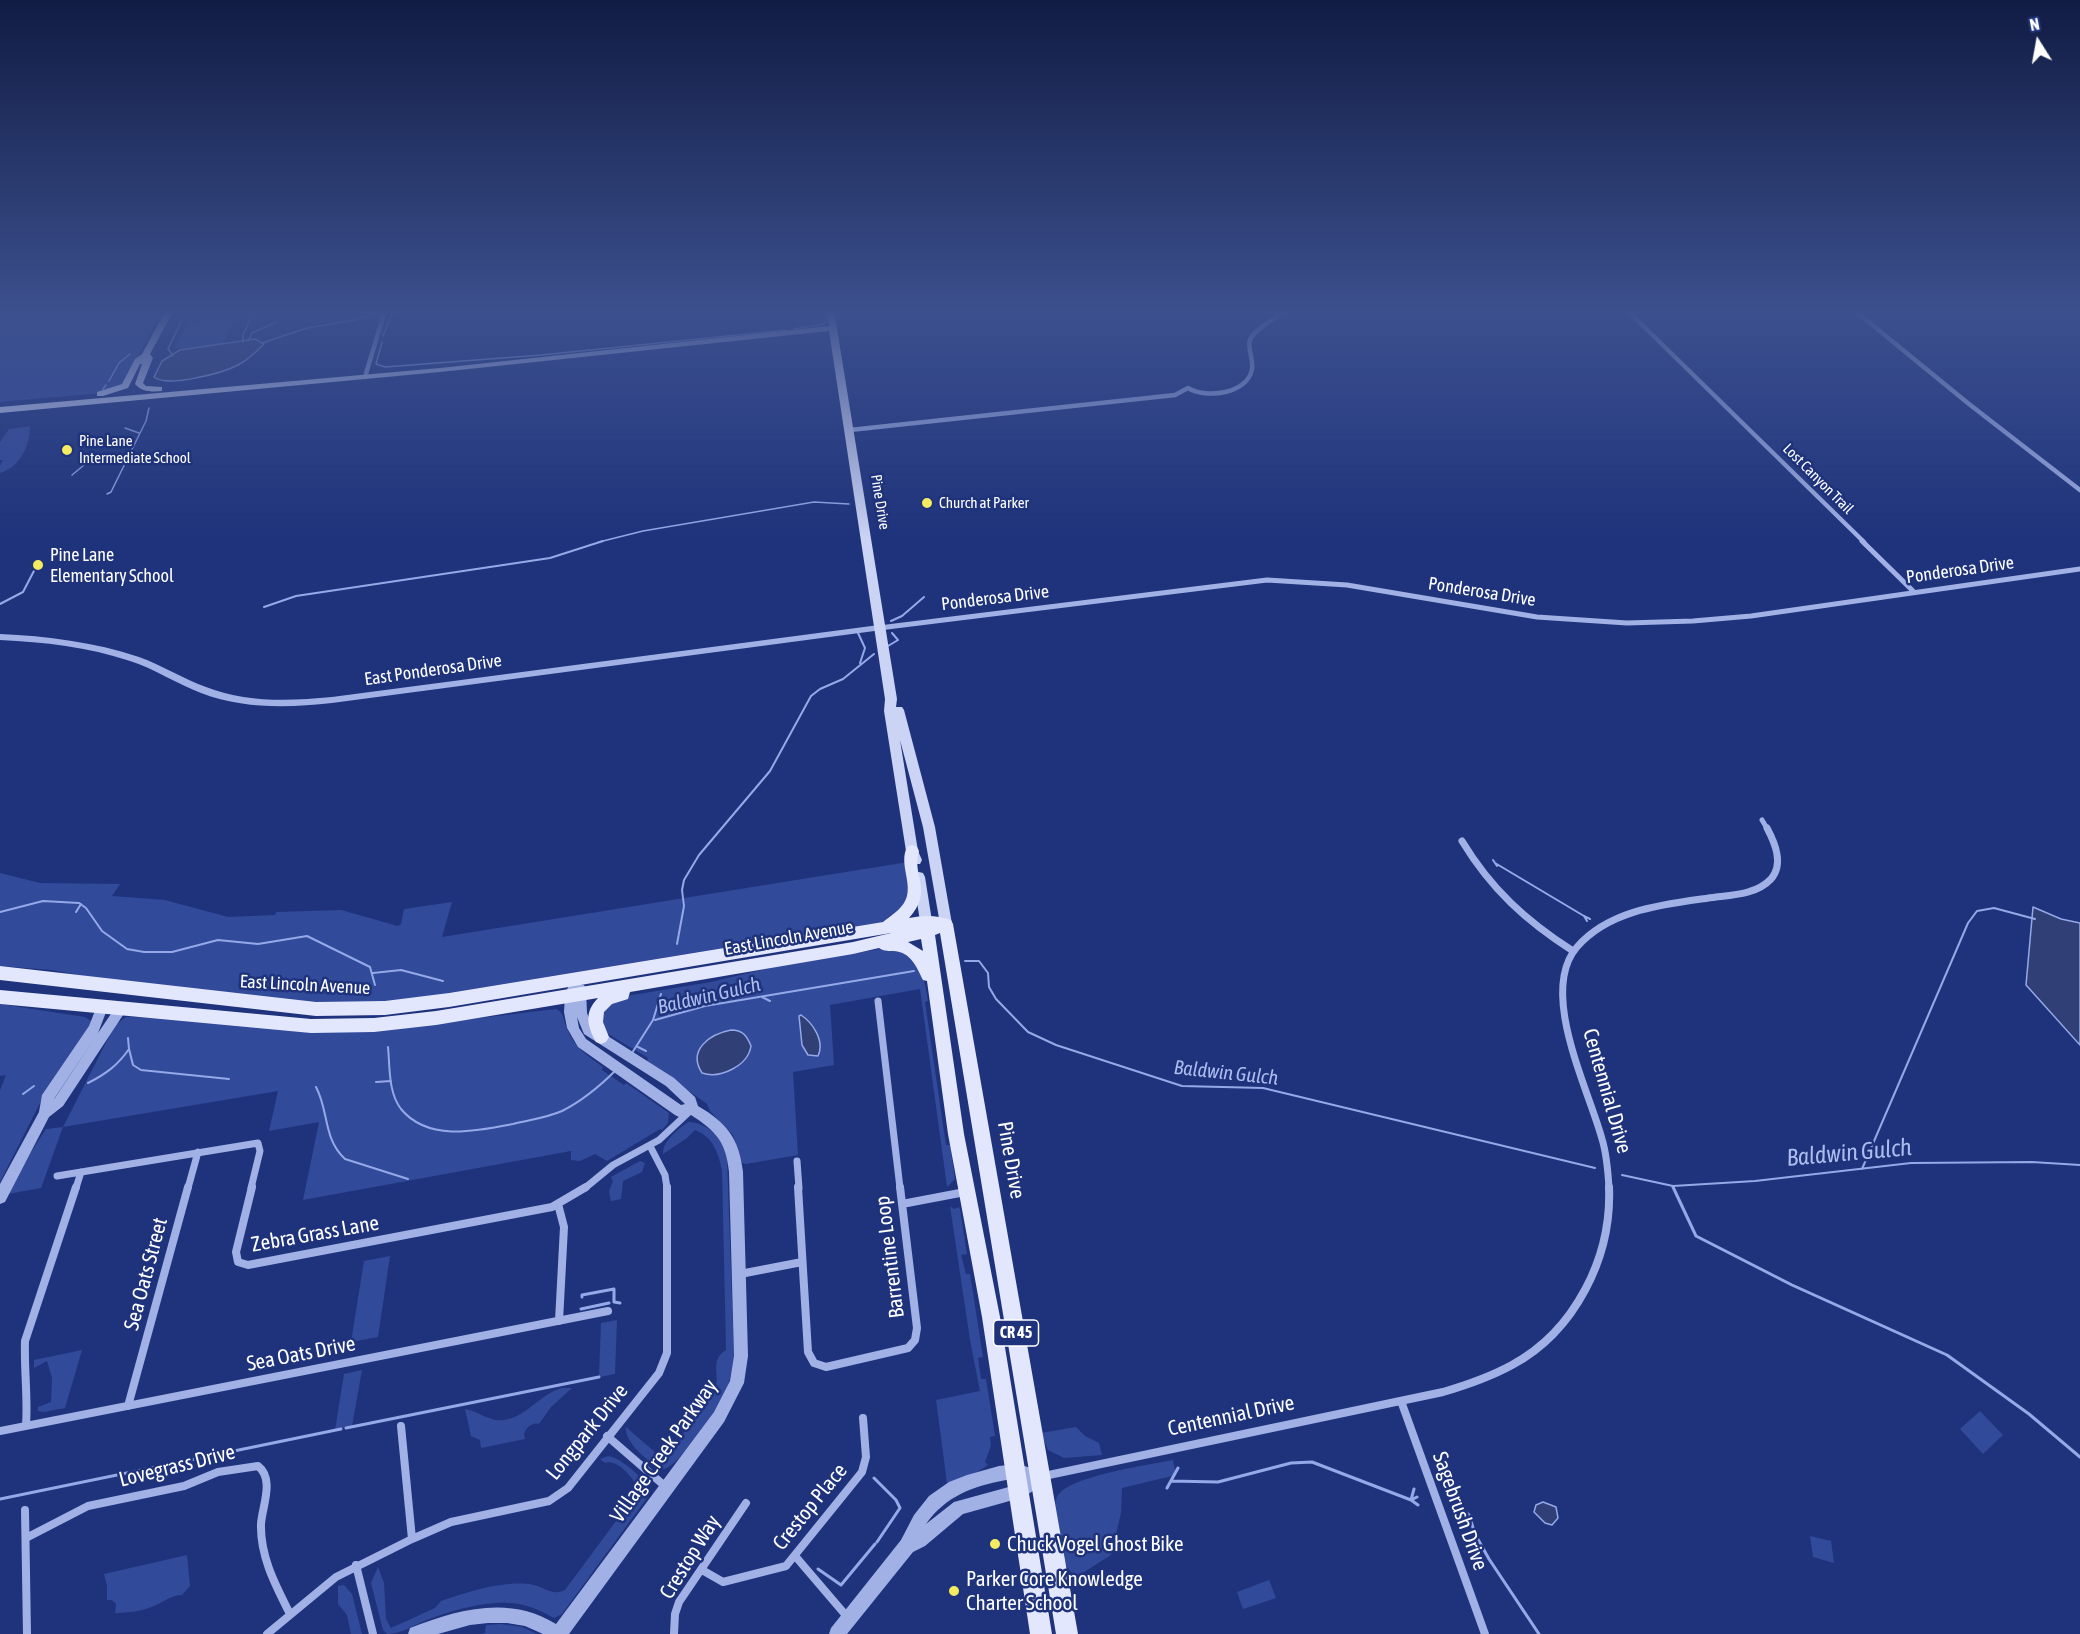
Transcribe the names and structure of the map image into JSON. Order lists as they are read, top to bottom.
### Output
{
  "streets": {
    "main road": ["Pine Drive", "East Lincoln Avenue", "CR 45"],
    "street": [
      "Lost Canyon Trail",
      "Ponderosa Drive",
      "East Ponderosa Drive",
      "Centennial Drive",
      "Zebra Grass Lane",
      "Barrentine Loop",
      "Sea Oats Street",
      "Sea Oats Drive",
      "Longpark Drive",
      "Village Creek Parkway",
      "Lovegrass Drive",
      "Crestop Place",
      "Sagebrush Drive",
      "Crestop Way"
    ]
  },
  "crossings": [
    ["Lost Canyon Trail", "Ponderosa Drive"],
    ["Pine Drive", "Ponderosa Drive"],
    ["Pine Drive", "East Ponderosa Drive"],
    ["Pine Drive", "East Lincoln Avenue"],
    ["Pine Drive", "Centennial Drive"],
    ["Ponderosa Drive", "East Ponderosa Drive"],
    ["East Lincoln Avenue", "Village Creek Parkway"],
    ["Centennial Drive", "Sagebrush Drive"],
    ["Zebra Grass Lane", "Sea Oats Street"],
    ["Zebra Grass Lane", "Longpark Drive"],
    ["Zebra Grass Lane", "Village Creek Parkway"],
    ["Sea Oats Street", "Sea Oats Drive"],
    ["Longpark Drive", "Lovegrass Drive"],
    ["Crestop Place", "Crestop Way"]
  ],
  "water": ["Baldwin Gulch"],
  "places": [
    "Pine Lane Intermediate School",
    "Church at Parker",
    "Pine Lane Elementary School",
    "Chuck Vogel Ghost Bike",
    "Parker Core Knowledge Charter School"
  ],
  "north": "top"
}
